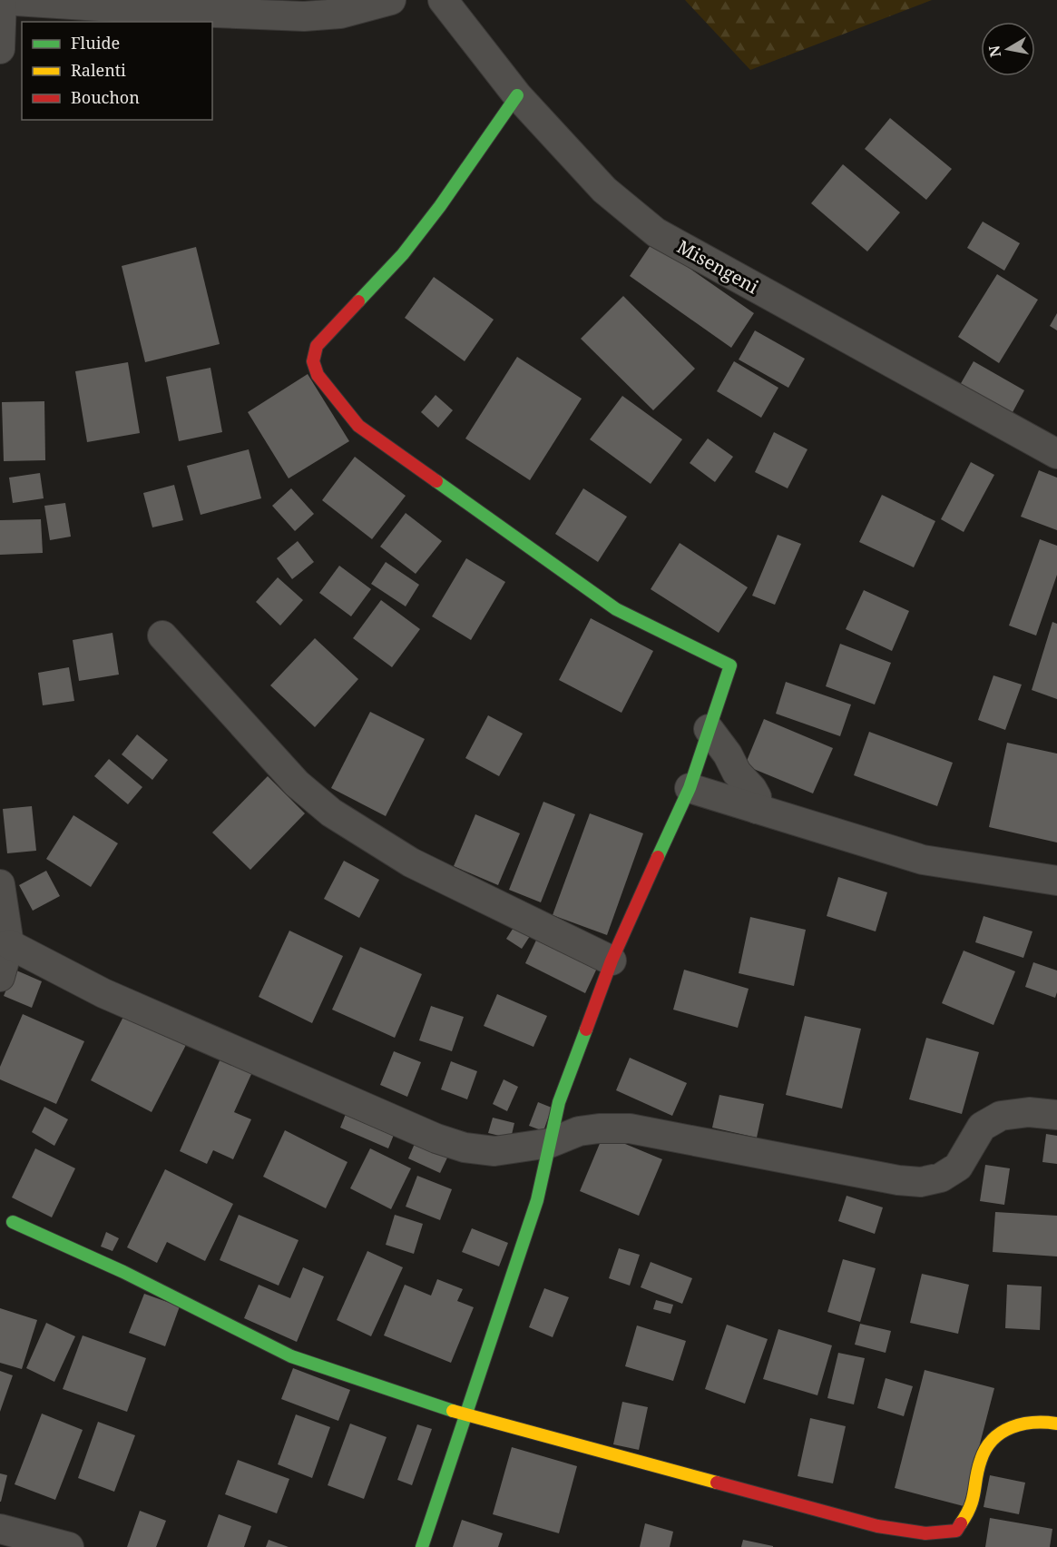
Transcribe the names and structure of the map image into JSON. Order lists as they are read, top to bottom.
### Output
{
  "streets": {
    "street": ["Misengeni"]
  },
  "legend": ["Fluide", "Ralenti", "Bouchon"],
  "north": "left"
}
